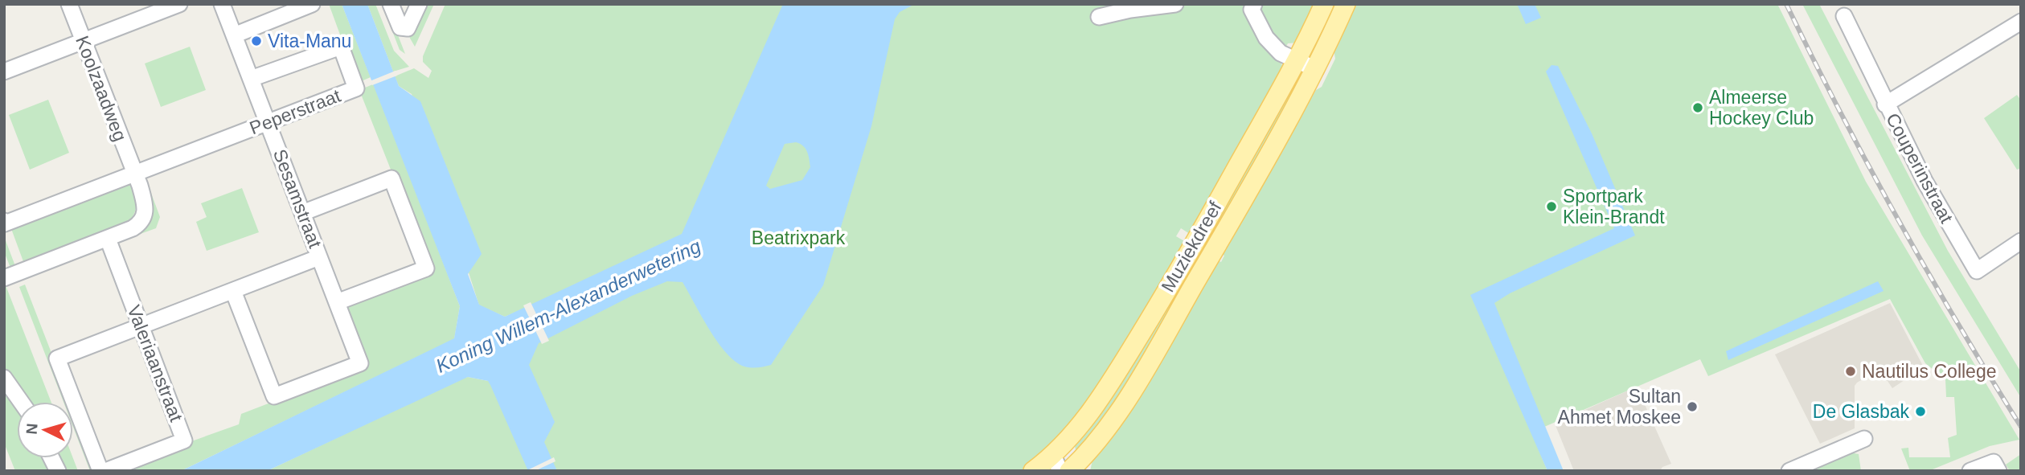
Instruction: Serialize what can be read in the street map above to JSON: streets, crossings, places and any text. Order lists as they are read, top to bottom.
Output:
{
  "streets": {
    "main road": ["Muziekdreef"],
    "street": [
      "Koolzaadweg",
      "Peperstraat",
      "Couperinstraat",
      "Sesamstraat",
      "Valeriaanstraat"
    ]
  },
  "crossings": [
    ["Koolzaadweg", "Peperstraat"],
    ["Koolzaadweg", "Valeriaanstraat"],
    ["Peperstraat", "Sesamstraat"],
    ["Sesamstraat", "Valeriaanstraat"]
  ],
  "water": ["Koning Willem-Alexanderwetering"],
  "parks": ["Beatrixpark"],
  "places": [
    "Vita-Manu",
    "Almeerse Hockey Club",
    "Sportpark Klein-Brandt",
    "Nautilus College",
    "Sultan Ahmet Moskee",
    "De Glasbak"
  ],
  "north": "left"
}
